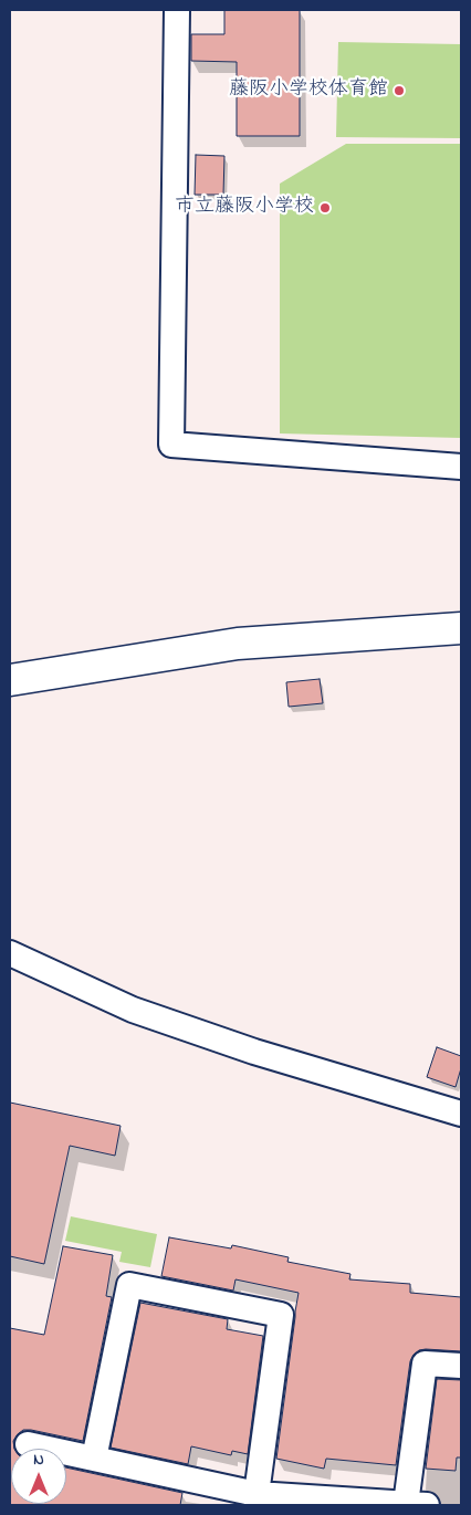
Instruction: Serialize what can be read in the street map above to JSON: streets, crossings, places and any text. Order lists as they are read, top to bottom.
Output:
{
  "places": ["藤阪小学校体育館", "市立藤阪小学校"],
  "north": "top"
}
